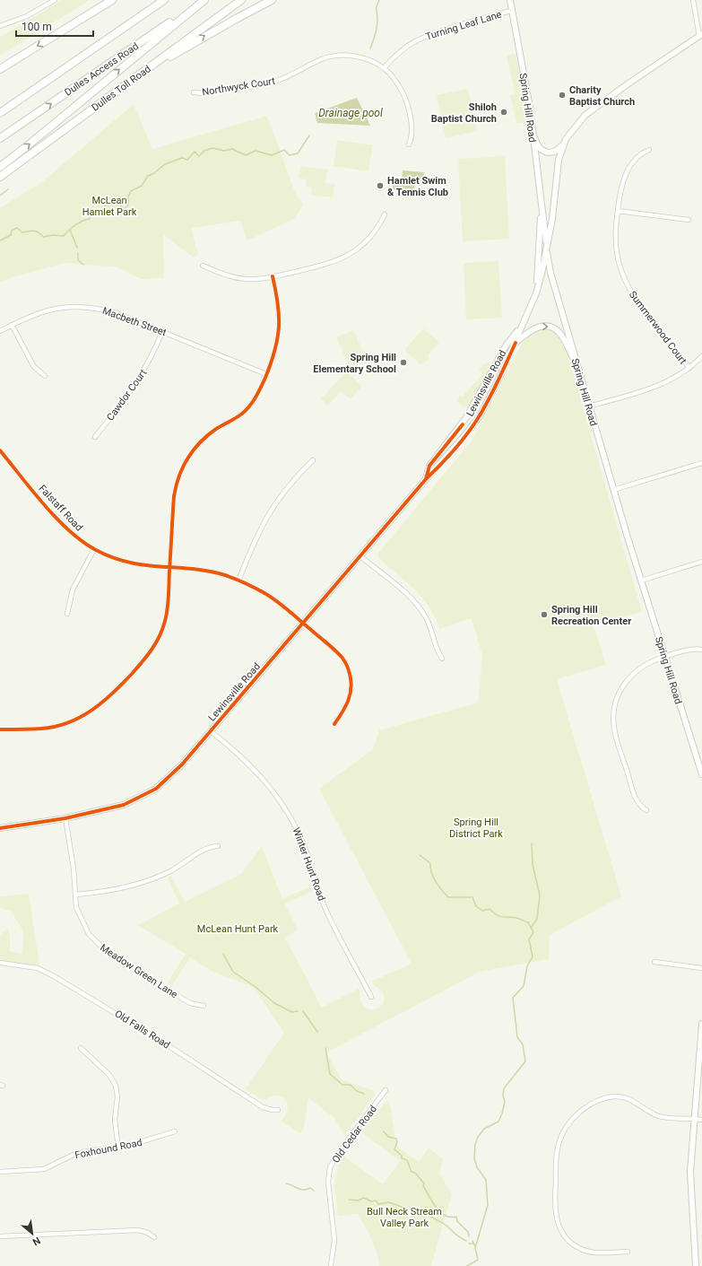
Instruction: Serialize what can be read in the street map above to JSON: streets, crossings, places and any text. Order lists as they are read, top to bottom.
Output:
{
  "streets": {
    "highway": ["Dulles Access Road", "Dulles Toll Road"],
    "main road": ["Spring Hill Road", "Lewinsville Road"],
    "street": [
      "Turning Leaf Lane",
      "Northwyck Court",
      "Macbeth Street",
      "Summerwood Court",
      "Cawdor Court",
      "Falstaff Road",
      "Winter Hunt Road",
      "Meadow Green Lane",
      "Old Falls Road",
      "Old Cedar Road",
      "Foxhound Road"
    ]
  },
  "crossings": [
    ["Turning Leaf Lane", "Northwyck Court"],
    ["Turning Leaf Lane", "Spring Hill Road"],
    ["Spring Hill Road", "Lewinsville Road"],
    ["Macbeth Street", "Cawdor Court"],
    ["Lewinsville Road", "Falstaff Road"],
    ["Lewinsville Road", "Winter Hunt Road"],
    ["Lewinsville Road", "Meadow Green Lane"]
  ],
  "water": ["Drainage pool"],
  "parks": [
    "McLean Hamlet Park",
    "Spring Hill District Park",
    "McLean Hunt Park",
    "Bull Neck Stream Valley Park"
  ],
  "places": [
    "Charity Baptist Church",
    "Shiloh Baptist Church",
    "Hamlet Swim & Tennis Club",
    "Spring Hill Elementary School",
    "Spring Hill Recreation Center"
  ],
  "scale_bar": "100 m",
  "north": "bottom right"
}
